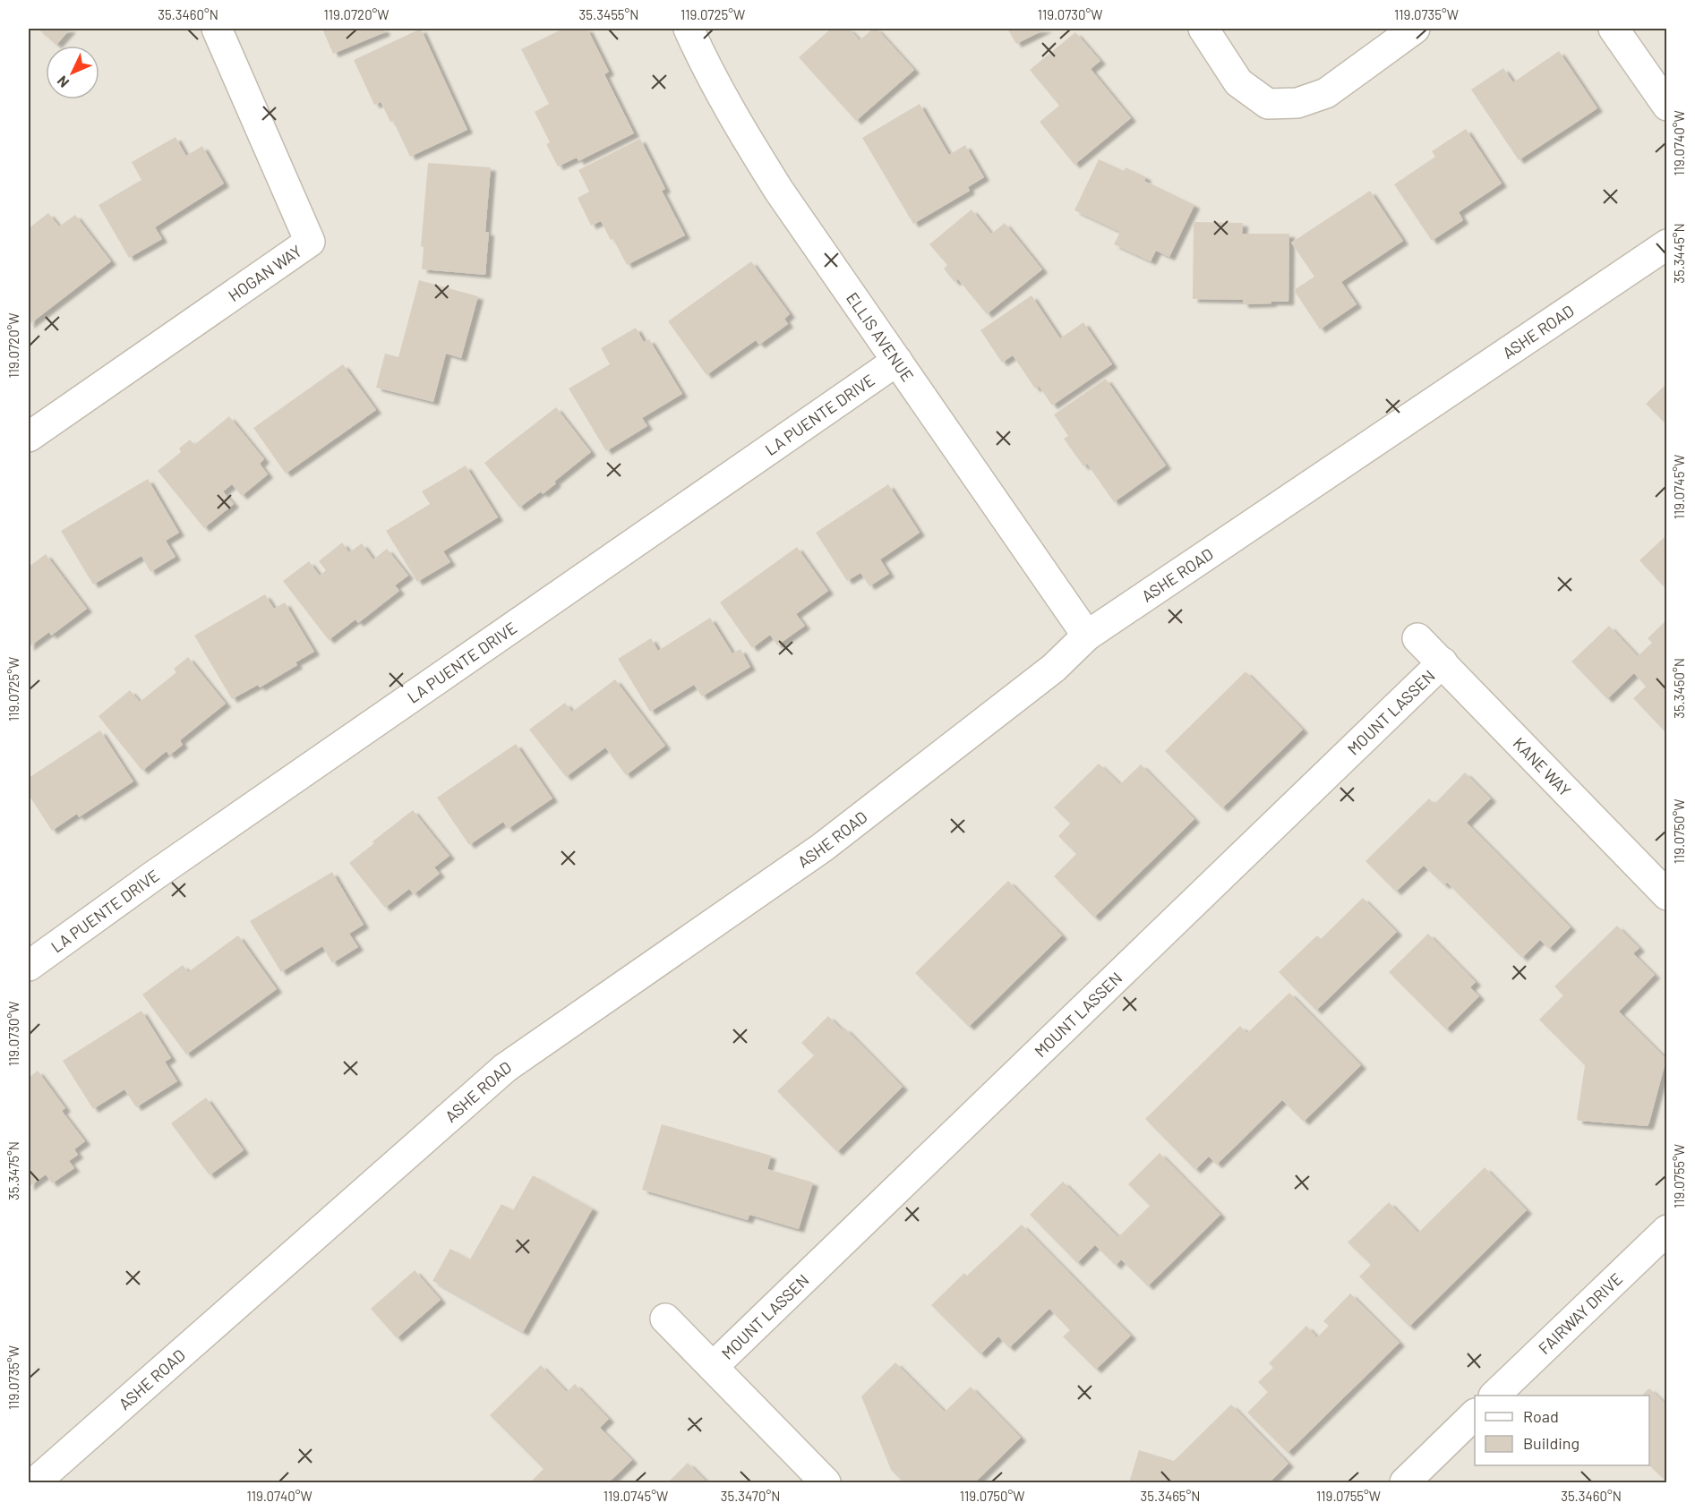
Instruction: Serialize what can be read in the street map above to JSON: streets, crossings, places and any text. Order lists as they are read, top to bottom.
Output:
{
  "streets": {
    "street": [
      "HOGAN WAY",
      "ASHE ROAD",
      "ELLIS AVENUE",
      "LA PUENTE DRIVE",
      "MOUNT LASSEN",
      "KANE WAY",
      "FAIRWAY DRIVE"
    ]
  },
  "crossings": [
    ["ASHE ROAD", "ELLIS AVENUE"],
    ["ELLIS AVENUE", "LA PUENTE DRIVE"],
    ["MOUNT LASSEN", "KANE WAY"]
  ],
  "legend": ["Road", "Building"],
  "north": "bottom left",
  "coordinates": [
    "35.3460°N",
    "119.0720°W",
    "35.3455°N",
    "119.0725°W",
    "119.0730°W",
    "119.0735°W",
    "119.0740°W",
    "35.3445°N",
    "119.0745°W",
    "35.3450°N",
    "119.0750°W",
    "35.3475°N",
    "119.0755°W",
    "35.3470°N",
    "35.3465°N"
  ]
}
